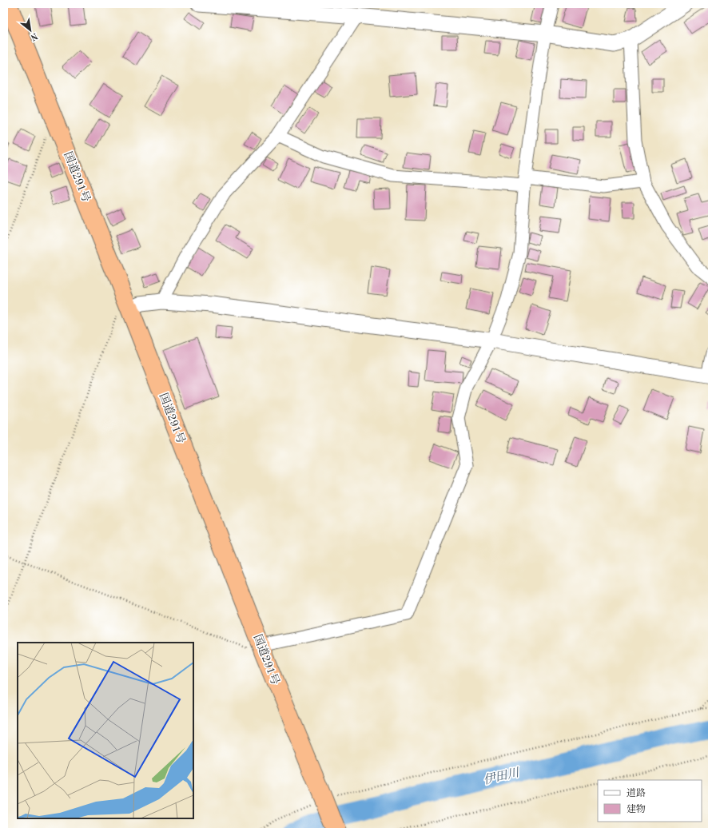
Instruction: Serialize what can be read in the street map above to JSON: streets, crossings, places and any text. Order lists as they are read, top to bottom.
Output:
{
  "streets": {
    "highway": ["国道291号"]
  },
  "water": ["伊田川"],
  "legend": ["道路", "建物"],
  "north": "bottom right"
}
